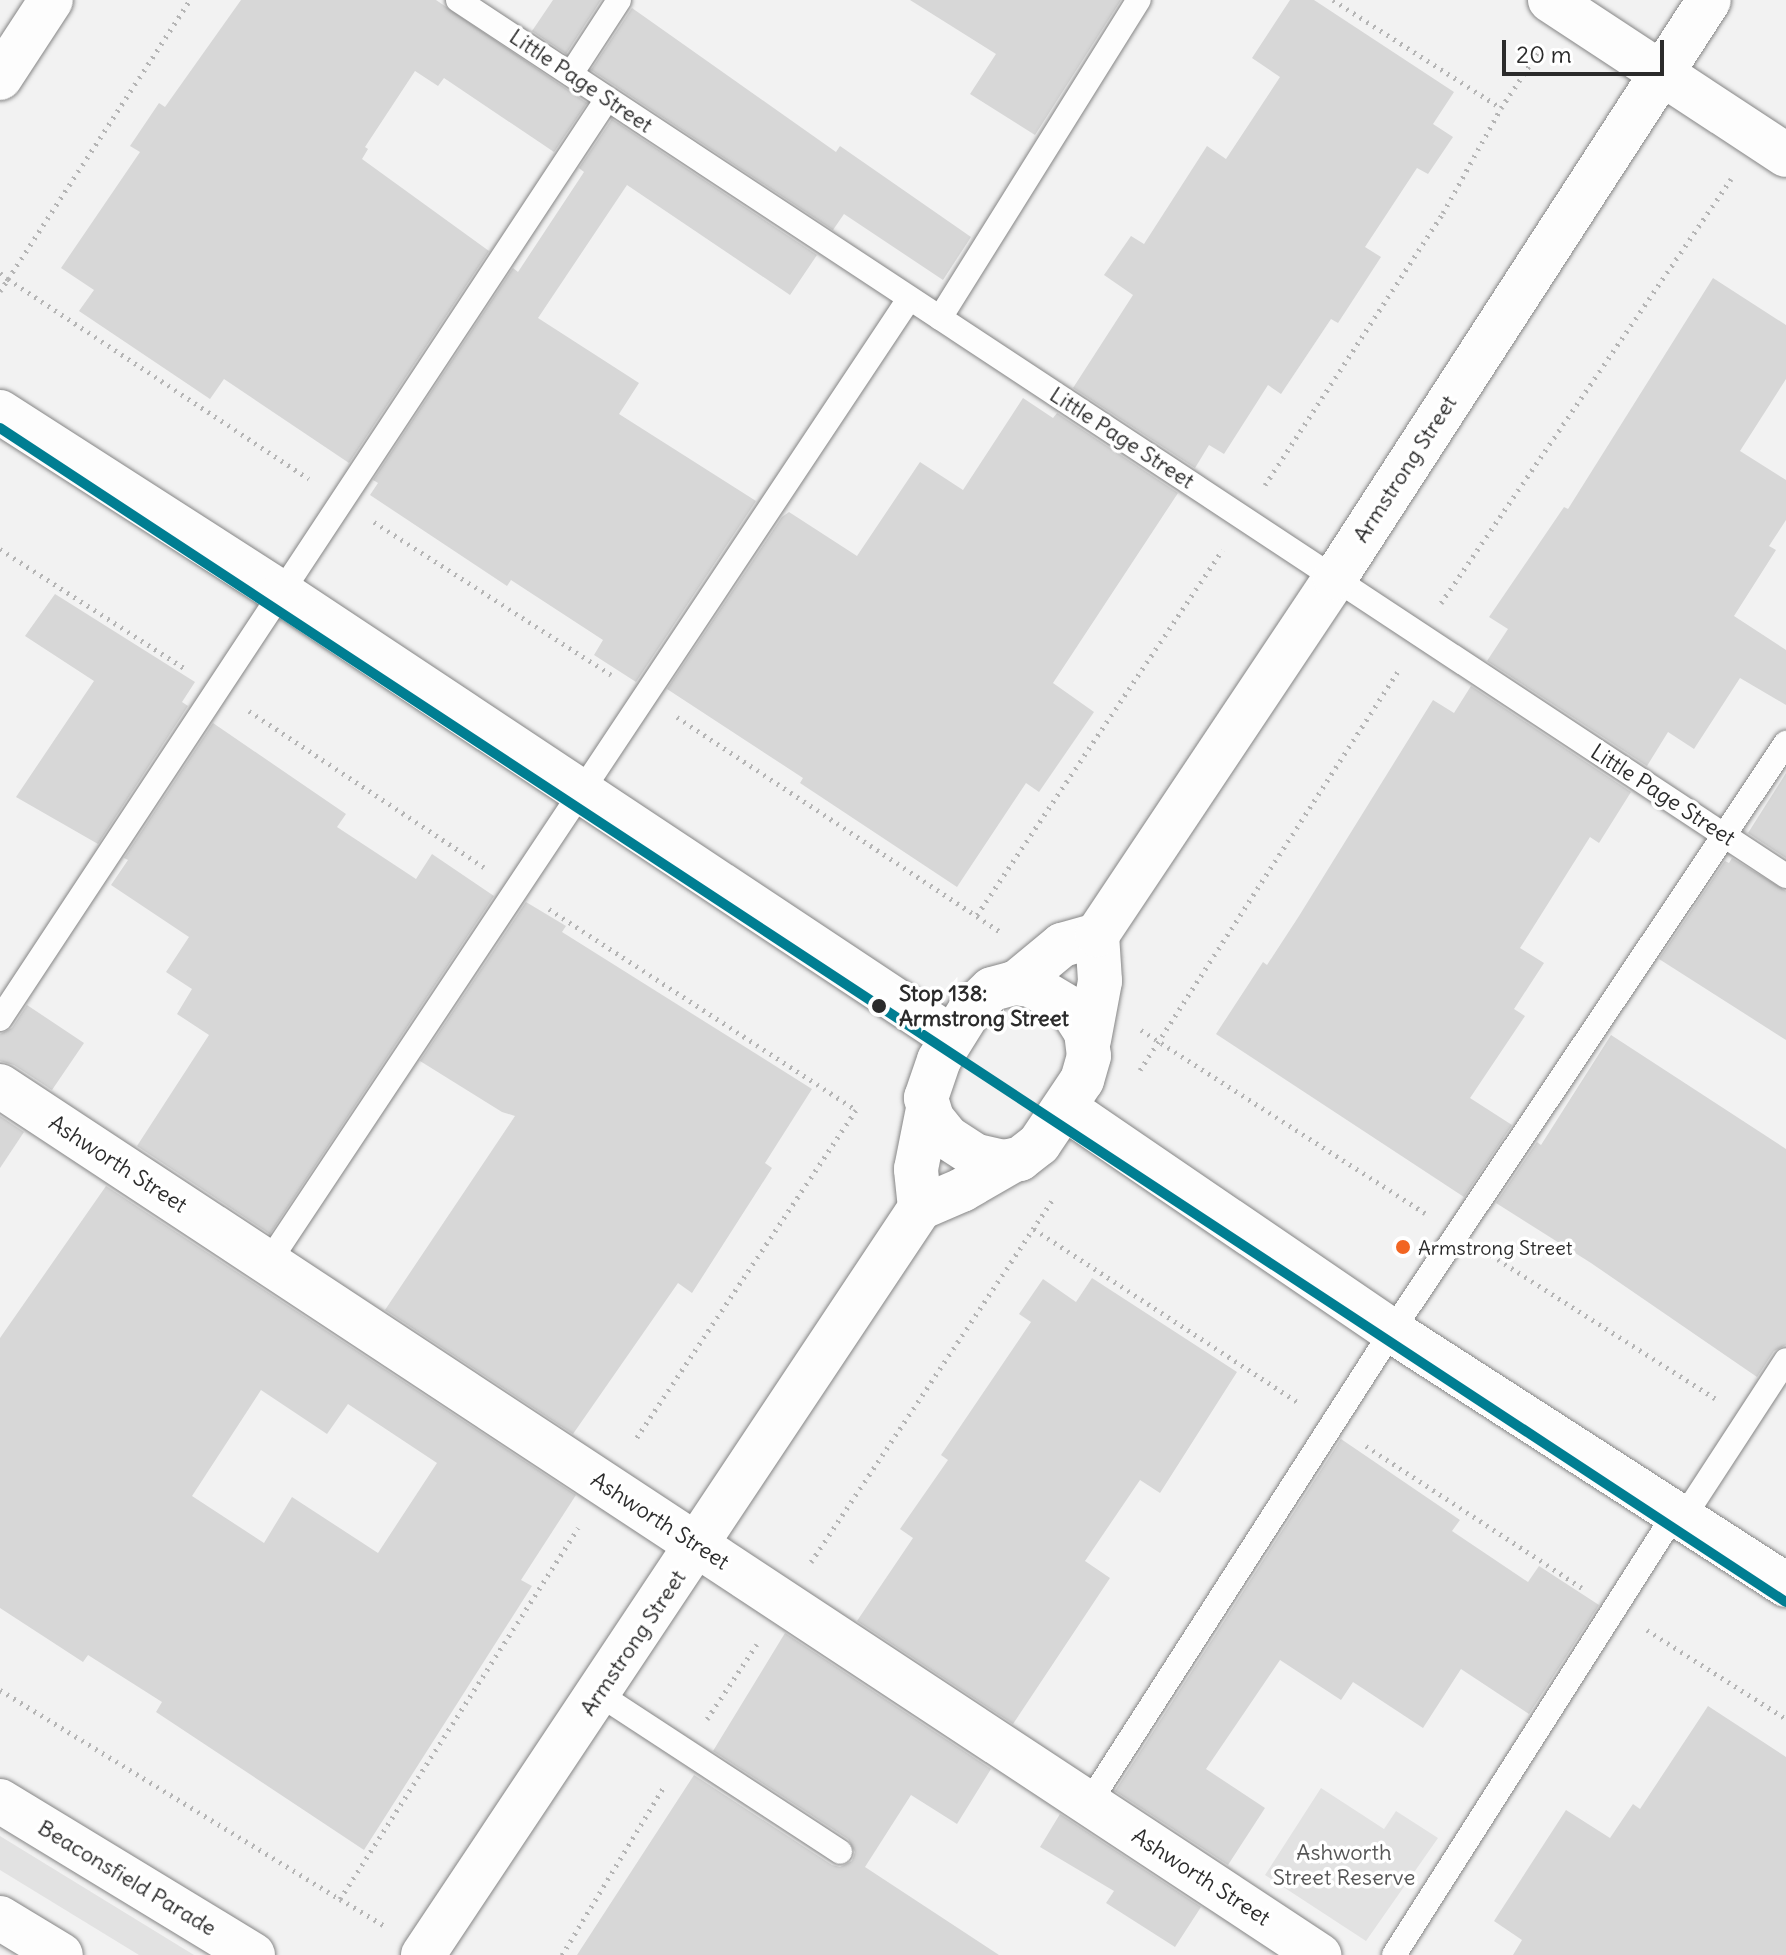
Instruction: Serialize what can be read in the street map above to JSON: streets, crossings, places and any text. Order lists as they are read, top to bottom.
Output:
{
  "streets": {
    "street": ["Armstrong Street", "Ashworth Street", "Beaconsfield Parade"],
    "lane": ["Little Page Street"]
  },
  "crossings": [
    ["Little Page Street", "Armstrong Street"],
    ["Armstrong Street", "Ashworth Street"]
  ],
  "parks": ["Ashworth Street Reserve"],
  "places": ["Stop 138: Armstrong Street", "Armstrong Street"],
  "scale_bar": "20 m"
}
